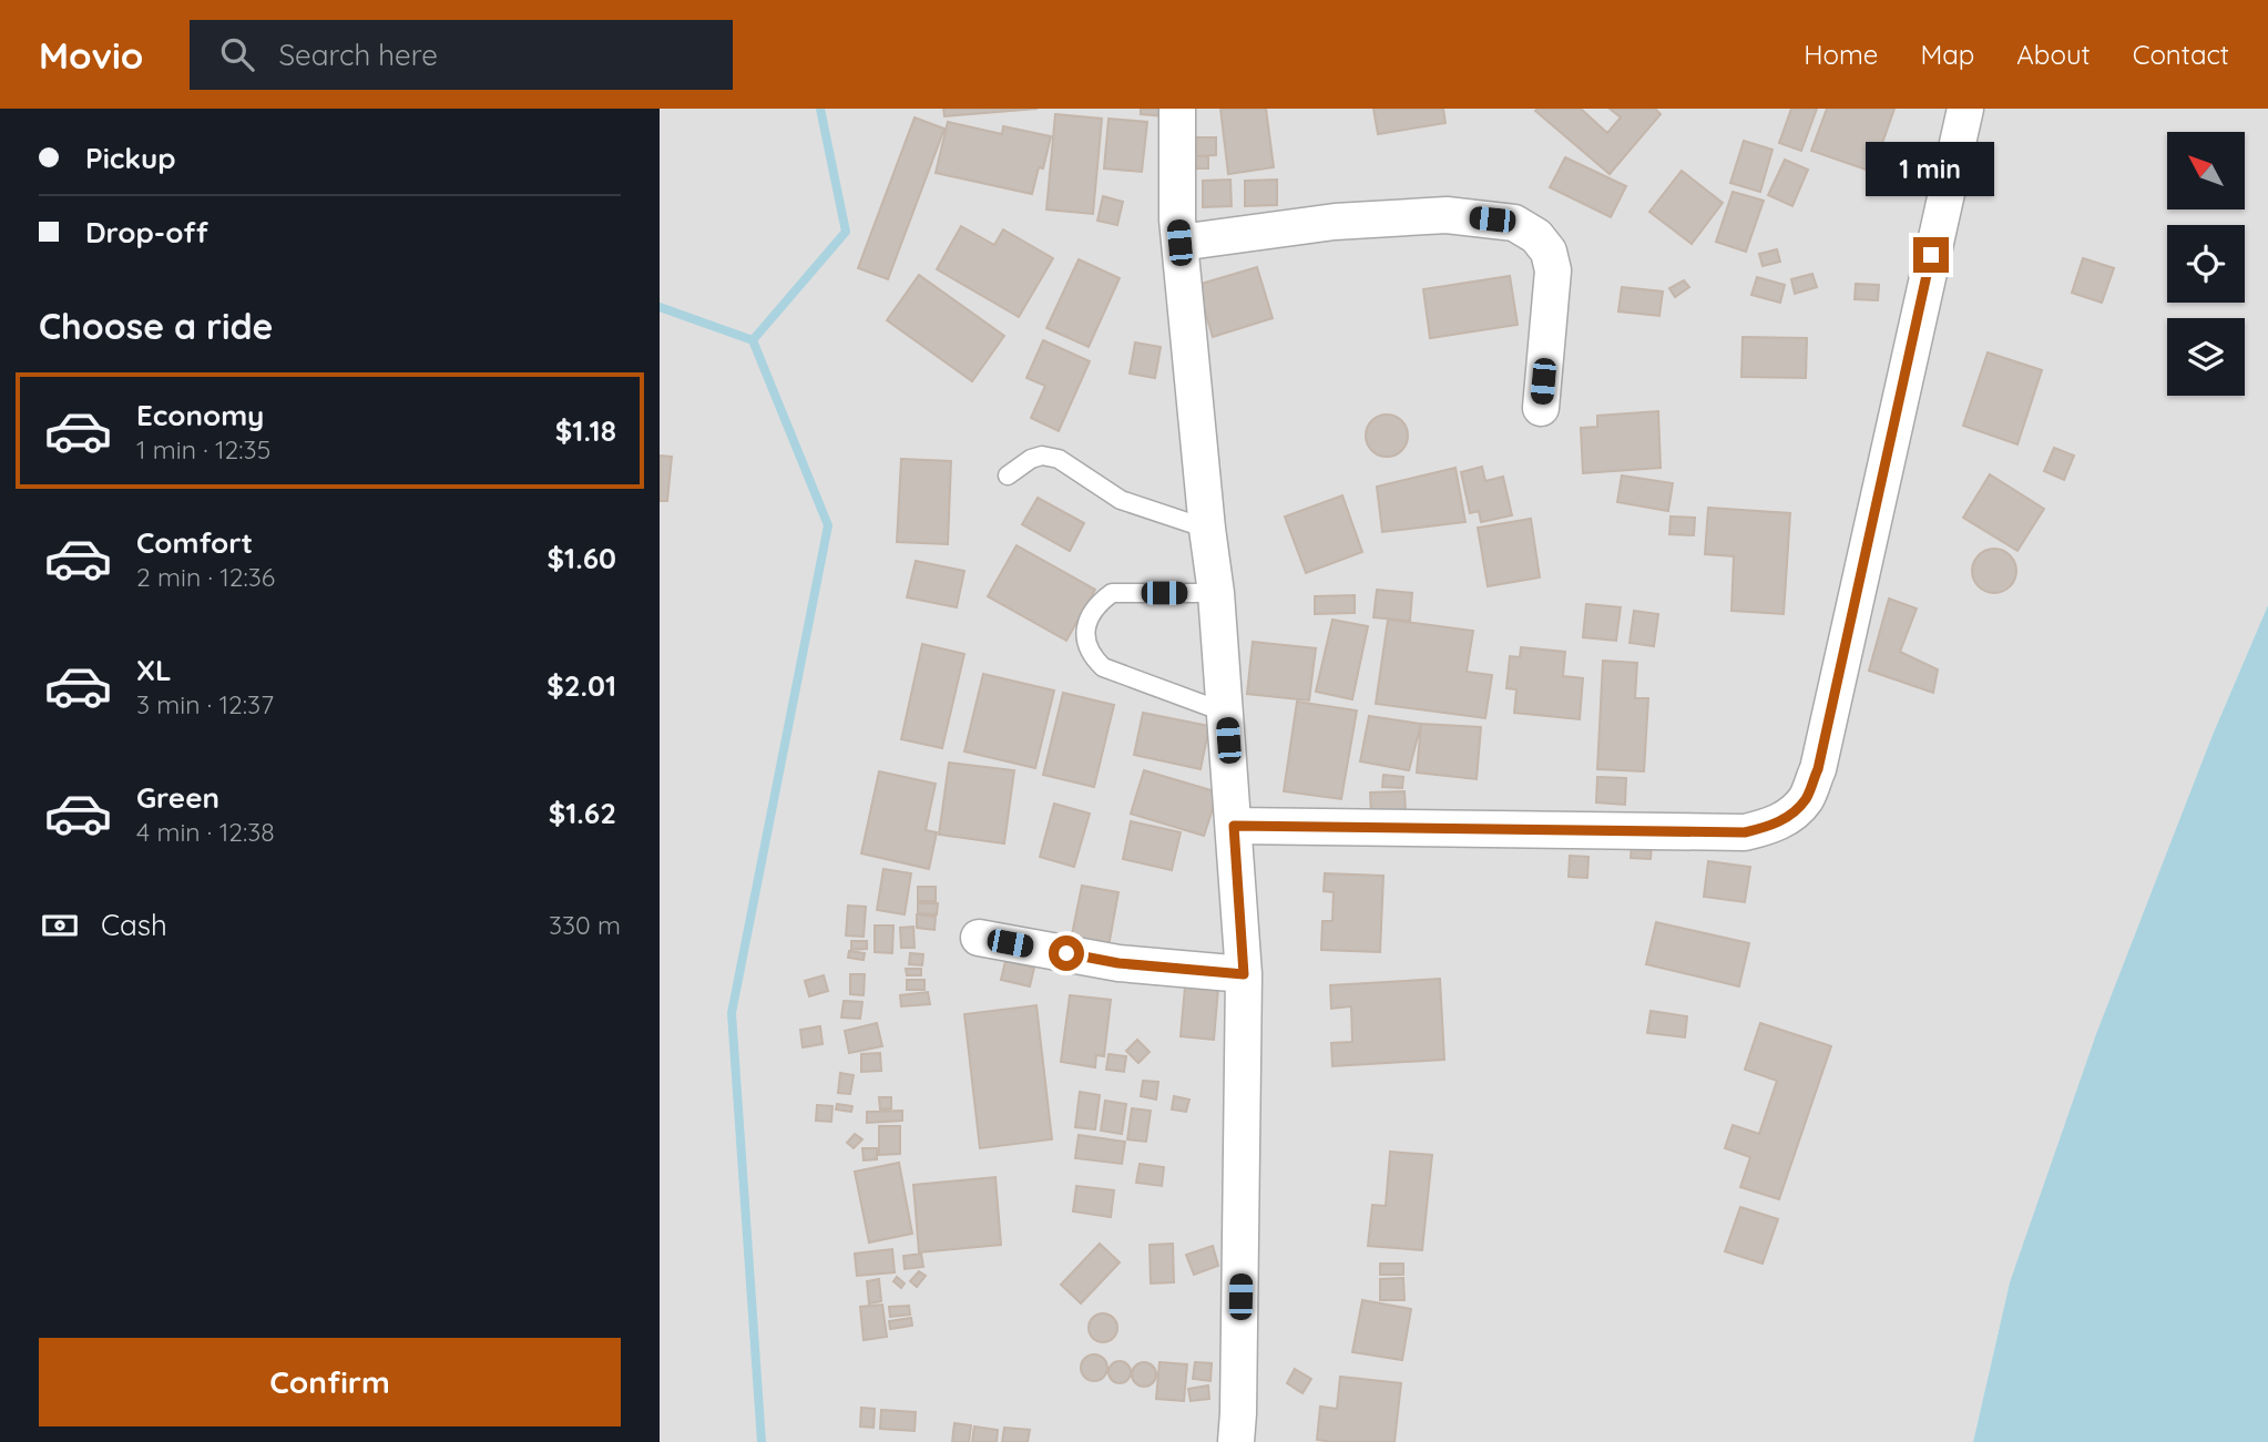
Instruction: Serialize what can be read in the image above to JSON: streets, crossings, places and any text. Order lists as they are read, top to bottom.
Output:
{
  "north": "top left",
  "page": {
    "header": "Movio",
    "search": "Search here",
    "nav": [
      "Home",
      "Map",
      "About",
      "Contact"
    ],
    "banner": ["Pickup", "Drop-off"],
    "bubble": "1 min",
    "heading": "Choose a ride",
    "list": [
      {
        "name": "Economy",
        "note": "1 min · 12:35",
        "value": "$1.18"
      },
      {
        "name": "Comfort",
        "note": "2 min · 12:36",
        "value": "$1.60"
      },
      {
        "name": "XL",
        "note": "3 min · 12:37",
        "value": "$2.01"
      },
      {
        "name": "Green",
        "note": "4 min · 12:38",
        "value": "$1.62"
      }
    ],
    "pay": ["Cash", "330 m"],
    "buttons": "Confirm"
  }
}
